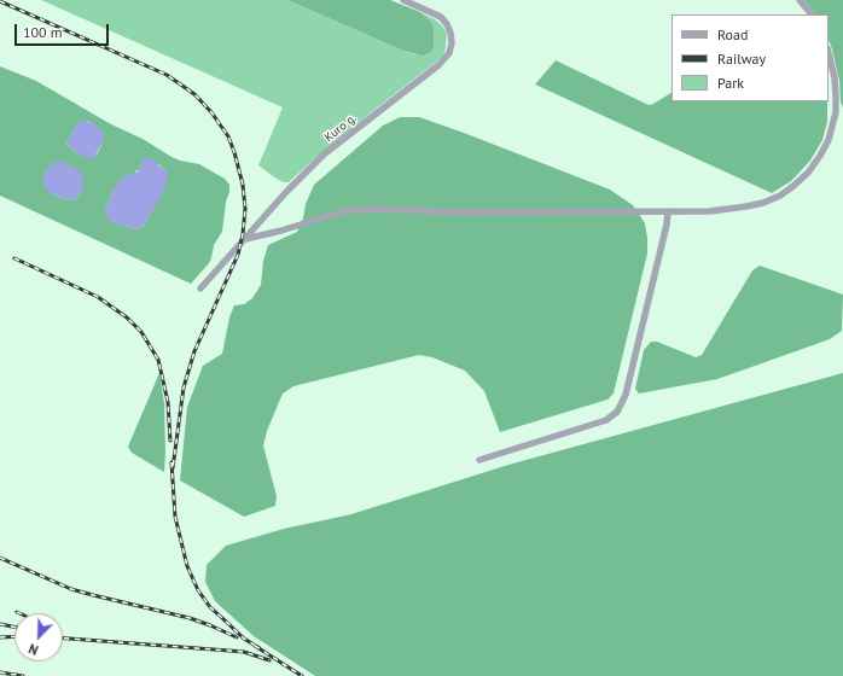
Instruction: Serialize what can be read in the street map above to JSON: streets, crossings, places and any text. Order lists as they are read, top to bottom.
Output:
{
  "streets": {
    "street": ["Kuro g."]
  },
  "legend": ["Road", "Railway", "Park"],
  "scale_bar": "100 m",
  "north": "bottom left"
}
